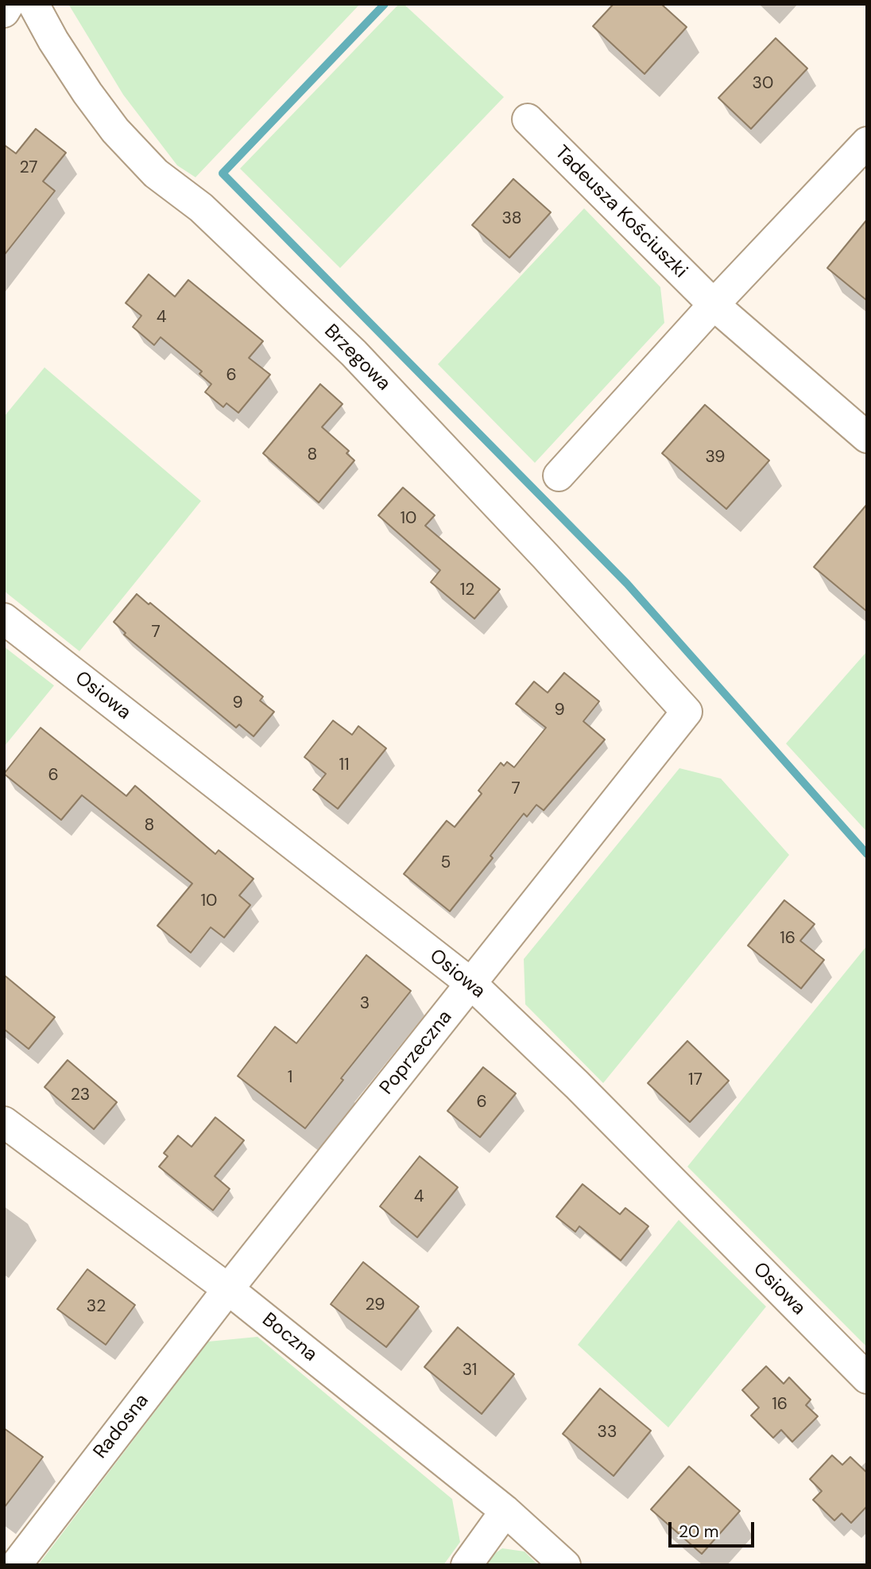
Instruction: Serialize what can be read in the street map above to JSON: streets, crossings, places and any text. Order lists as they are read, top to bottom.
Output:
{
  "streets": {
    "street": [
      "Tadeusza Kościuszki",
      "Brzegowa",
      "Osiowa",
      "Poprzeczna",
      "Boczna",
      "Radosna"
    ]
  },
  "crossings": [
    ["Brzegowa", "Poprzeczna"],
    ["Osiowa", "Poprzeczna"],
    ["Poprzeczna", "Boczna"],
    ["Poprzeczna", "Radosna"],
    ["Boczna", "Radosna"]
  ],
  "house_numbers": [
    "30",
    "27",
    "38",
    "4",
    "6",
    "8",
    "39",
    "10",
    "12",
    "7",
    "9",
    "9",
    "11",
    "6",
    "7",
    "8",
    "5",
    "10",
    "16",
    "3",
    "1",
    "17",
    "23",
    "6",
    "4",
    "29",
    "32",
    "31",
    "16",
    "33"
  ],
  "scale_bar": "20 m"
}
